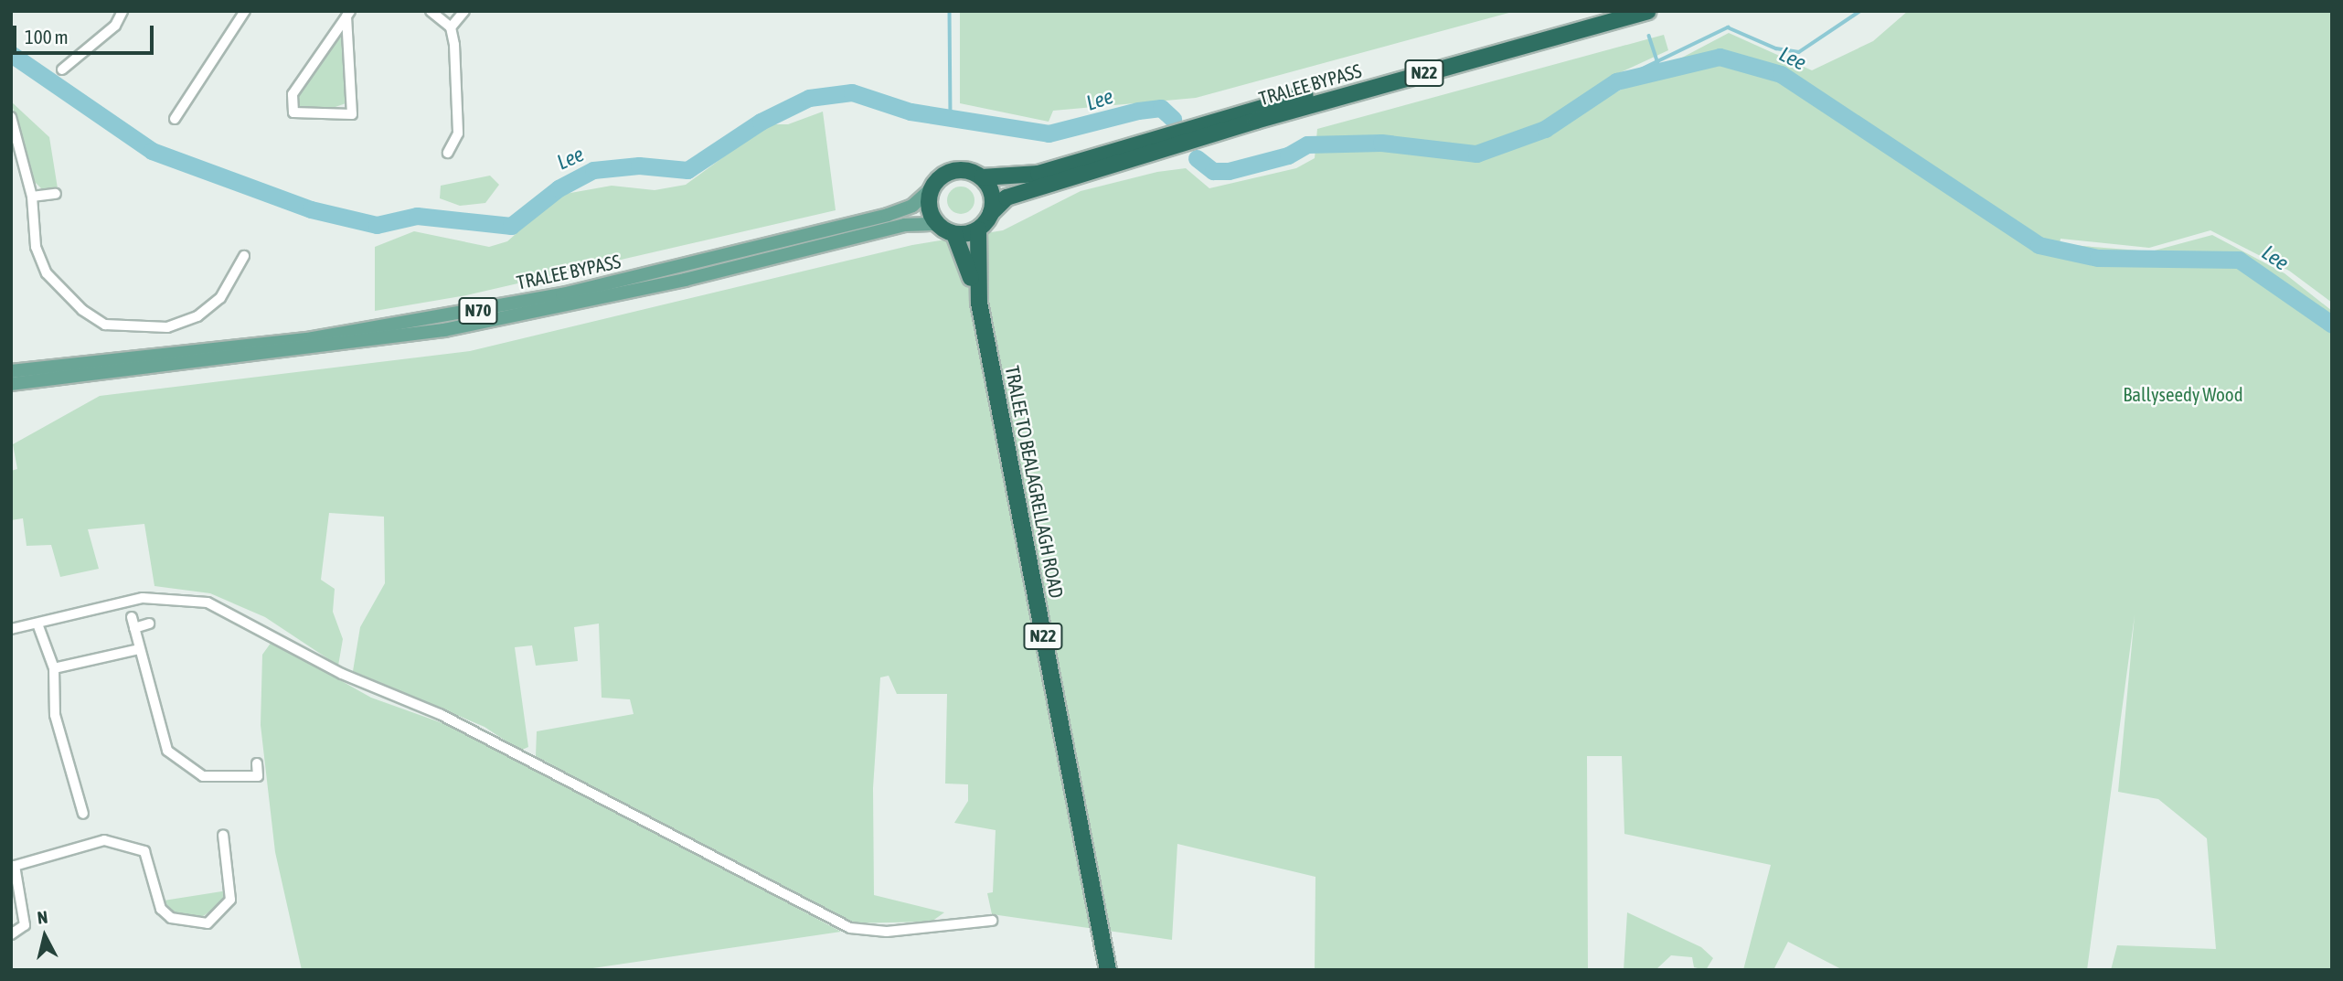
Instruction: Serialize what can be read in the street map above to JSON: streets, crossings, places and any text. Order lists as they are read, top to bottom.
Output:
{
  "streets": {
    "highway": ["N22", "TRALEE BYPASS", "TRALEE TO BEALAGRELLAGH ROAD"],
    "main road": ["N70"]
  },
  "crossings": [
    ["N22", "TRALEE BYPASS"],
    ["N22", "TRALEE TO BEALAGRELLAGH ROAD"],
    ["TRALEE BYPASS", "TRALEE TO BEALAGRELLAGH ROAD"]
  ],
  "water": ["Lee"],
  "parks": ["Ballyseedy Wood"],
  "scale_bar": "100 m",
  "north": "top"
}
